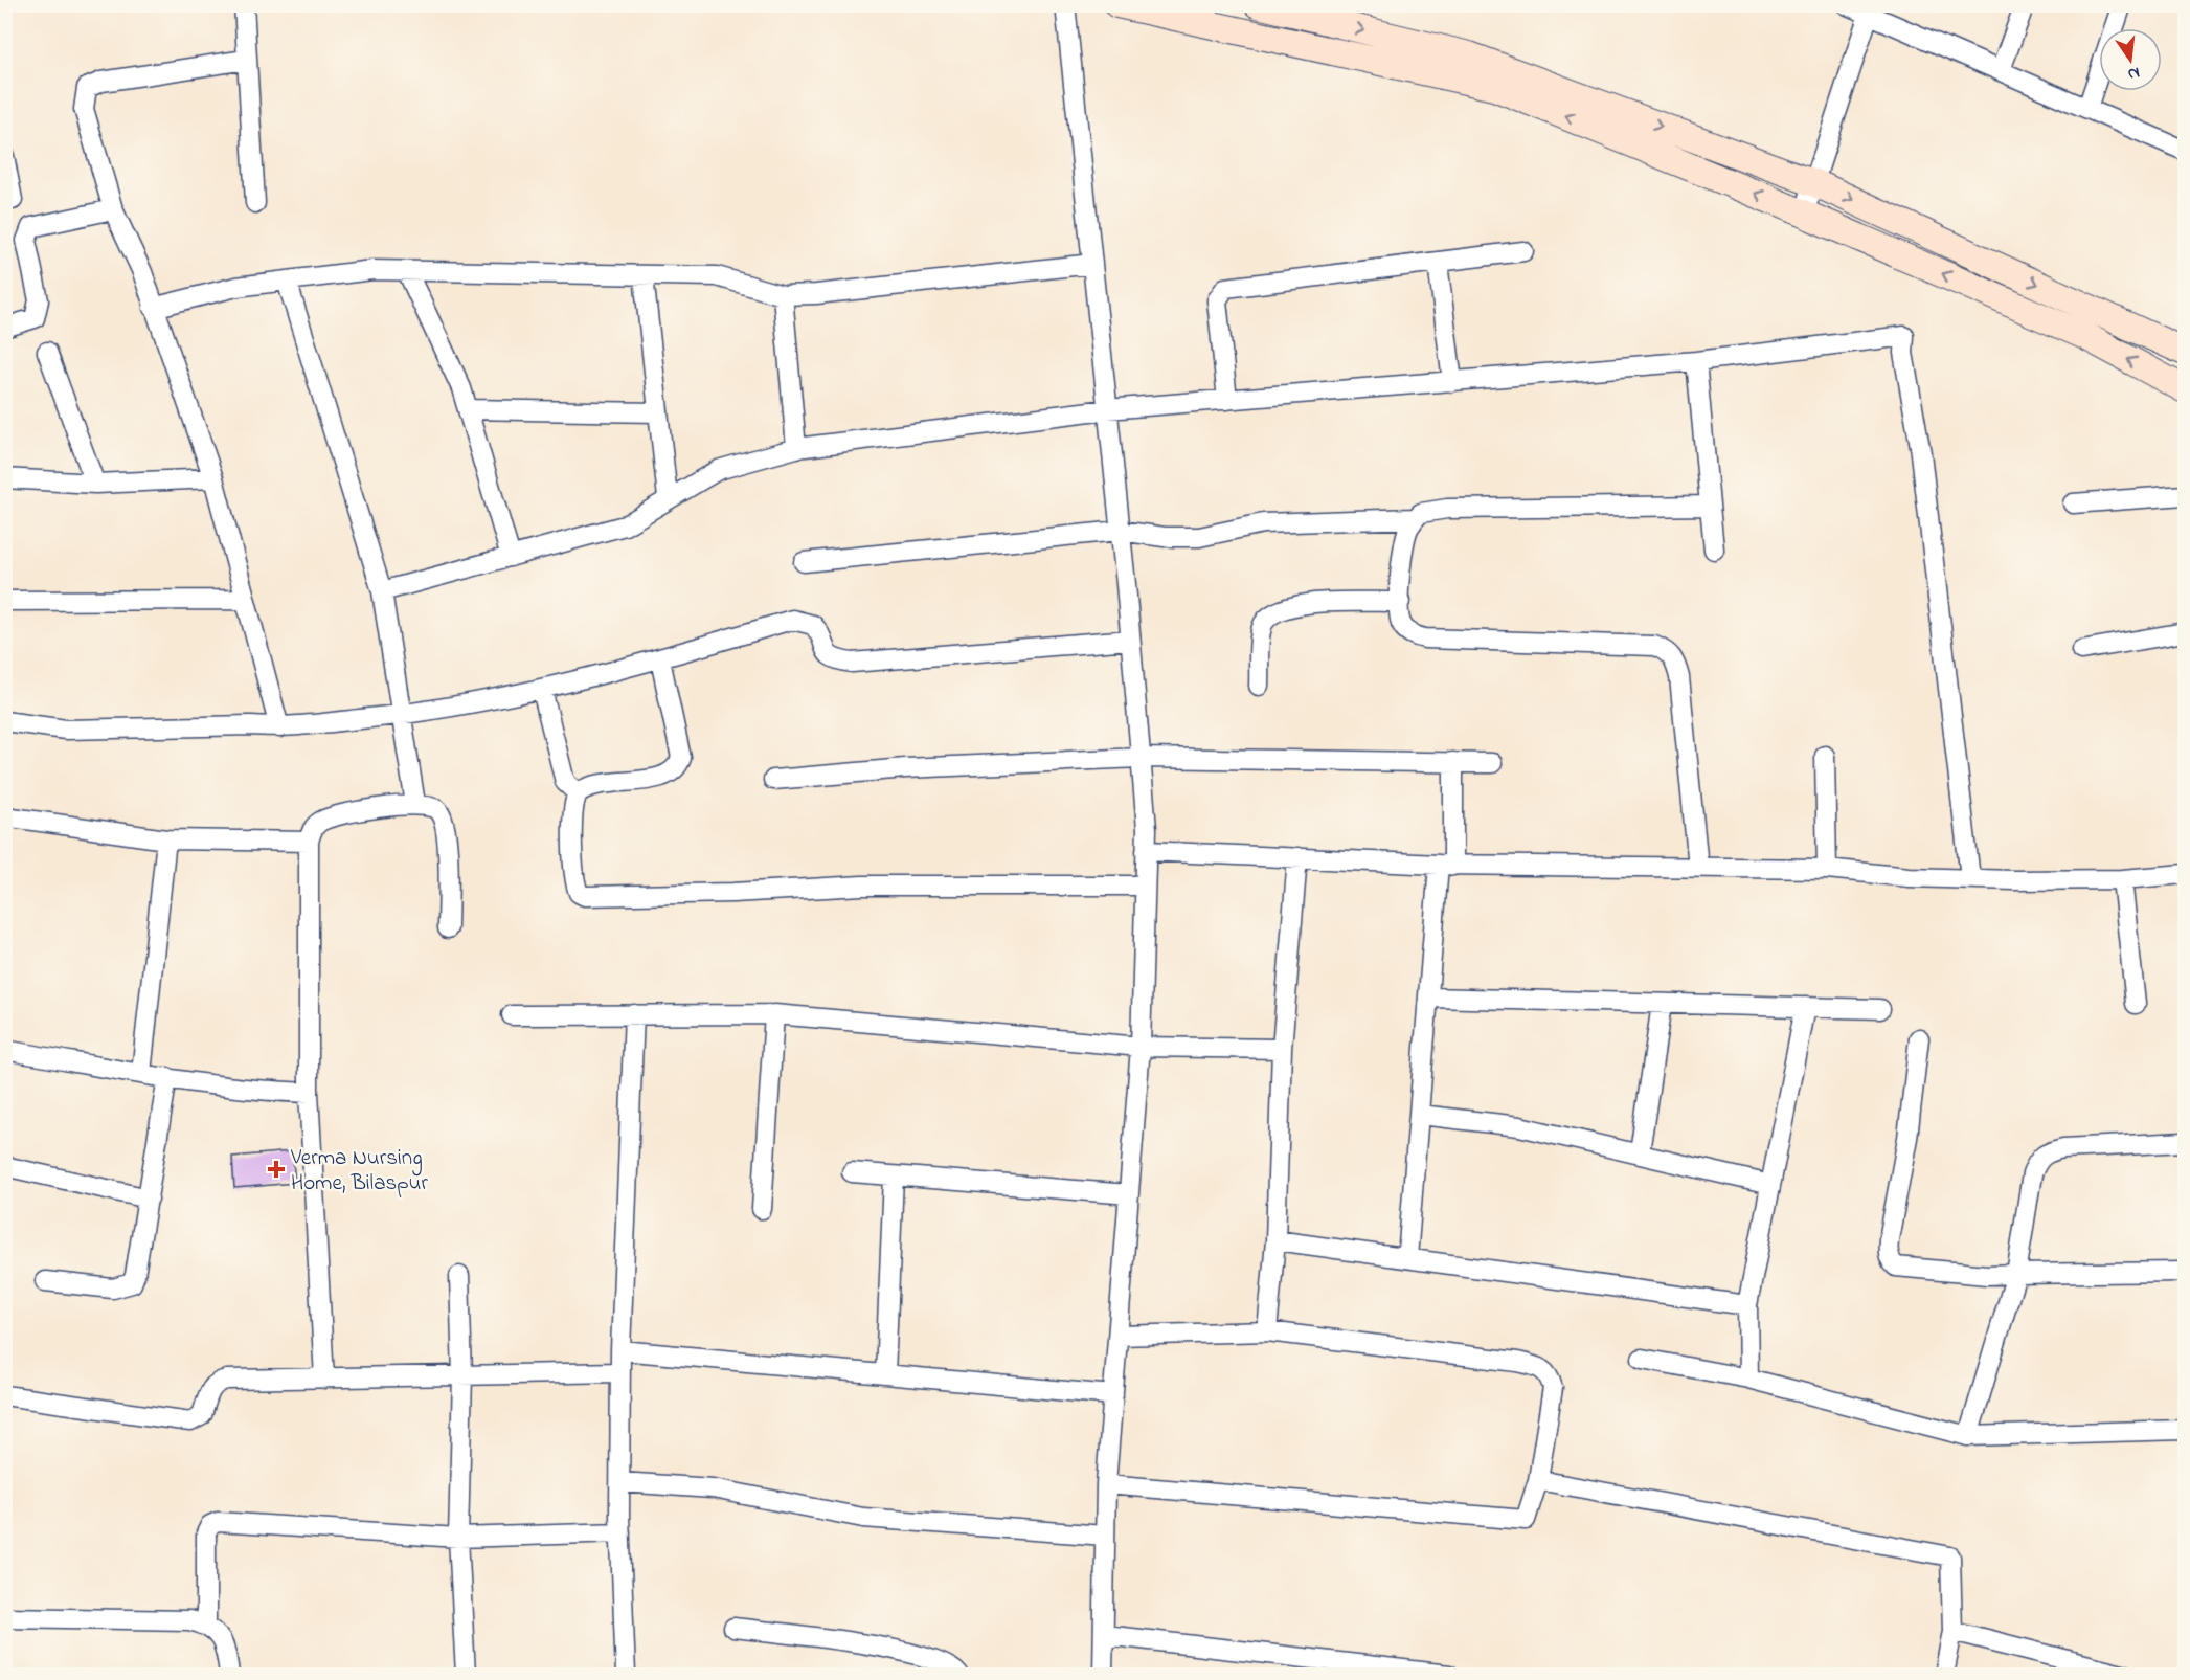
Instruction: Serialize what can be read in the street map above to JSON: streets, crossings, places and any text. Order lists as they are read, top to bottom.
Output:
{
  "places": {
    "health": ["Verma Nursing Home, Bilaspur"]
  },
  "north": "bottom"
}
